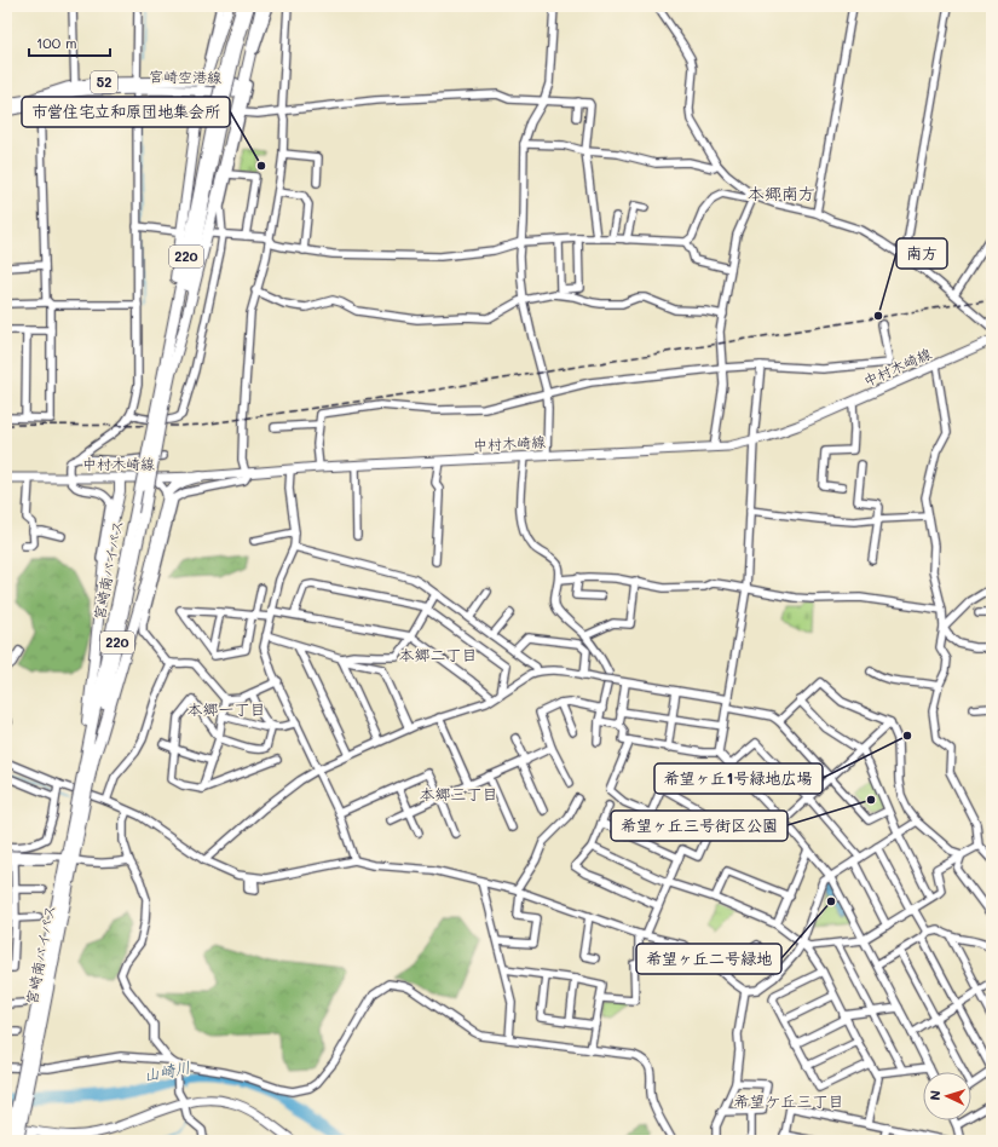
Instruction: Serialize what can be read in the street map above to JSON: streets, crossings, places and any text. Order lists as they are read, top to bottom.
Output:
{
  "streets": {
    "highway": ["220", "宮崎南バイパス"],
    "main road": ["宮崎空港線", "52", "中村木崎線"]
  },
  "crossings": [
    ["宮崎空港線", "220"],
    ["220", "宮崎南バイパス"]
  ],
  "districts": [
    "本郷南方",
    "本郷二丁目",
    "本郷一丁目",
    "本郷三丁目",
    "希望ケ丘三丁目"
  ],
  "water": ["山崎川"],
  "places": [
    "市営住宅立和原団地集会所",
    "南方",
    "希望ヶ丘1号緑地広場",
    "希望ヶ丘三号街区公園",
    "希望ヶ丘二号緑地"
  ],
  "scale_bar": "100 m",
  "north": "left"
}
